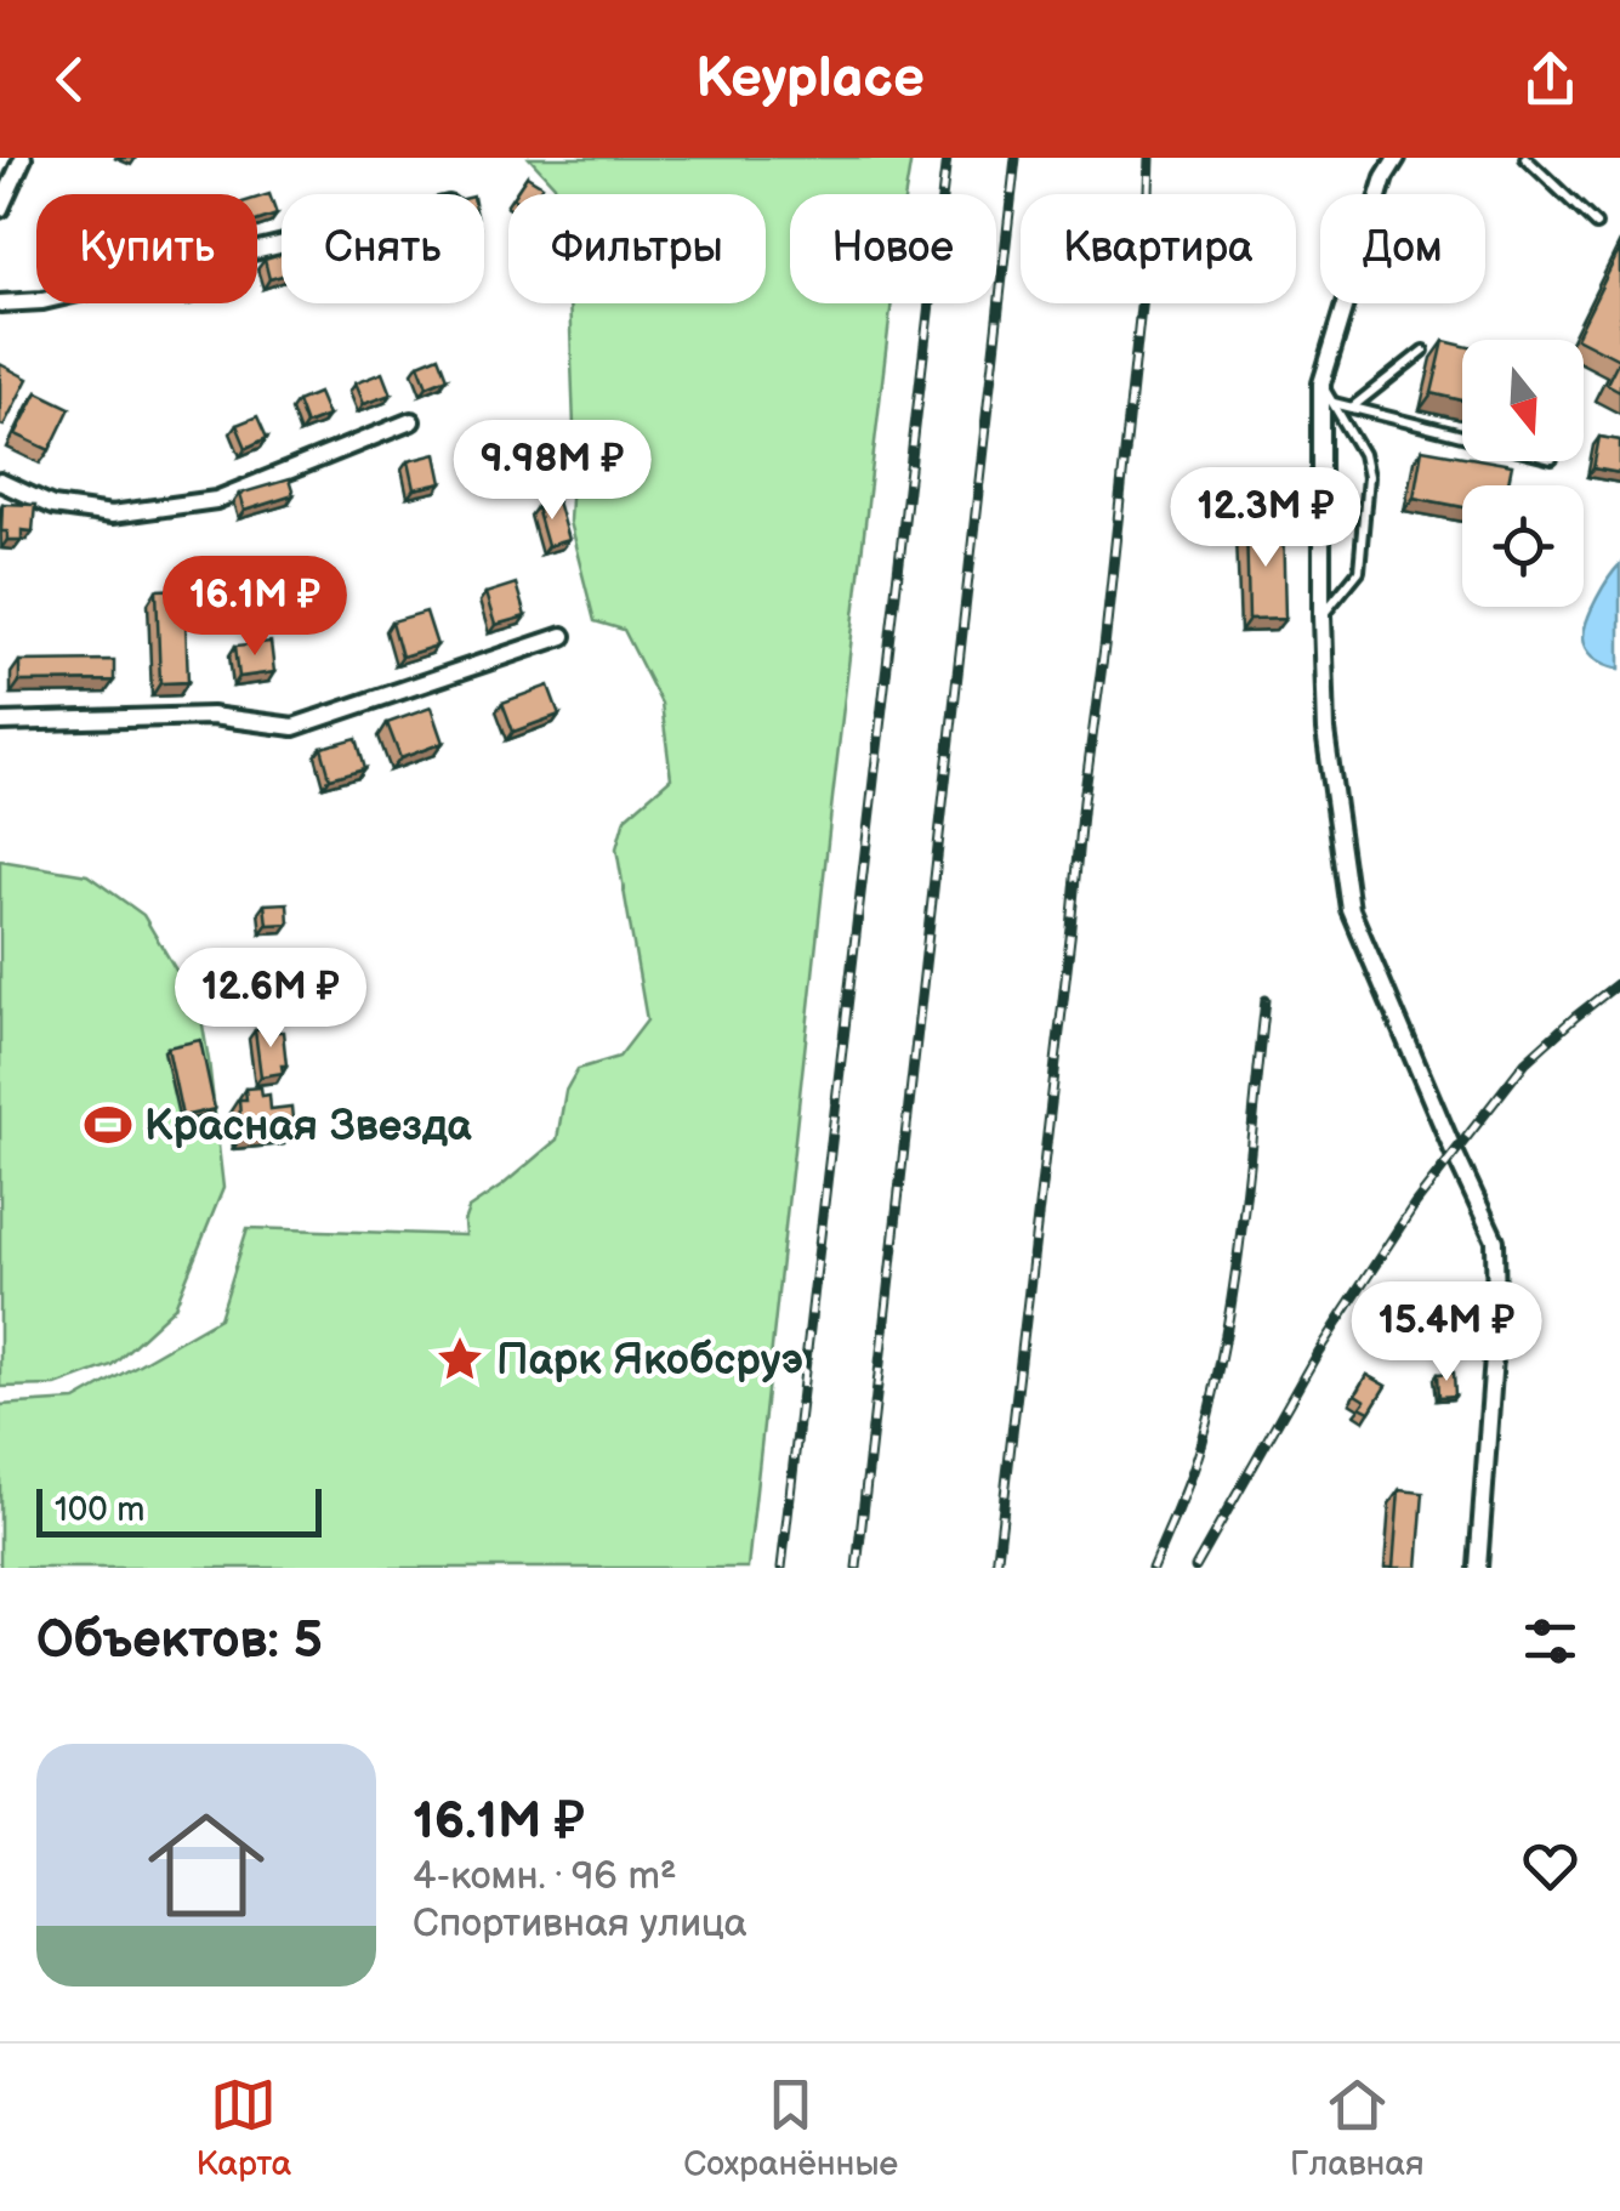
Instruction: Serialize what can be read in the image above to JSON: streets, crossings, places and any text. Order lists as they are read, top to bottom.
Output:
{
  "places": {
    "sports": ["Красная Звезда"],
    "place": ["Парк Якобсруэ"]
  },
  "scale_bar": "100 m",
  "north": "bottom",
  "page": {
    "header": "Keyplace",
    "chip": [
      "Купить",
      "Снять",
      "Фильтры",
      "Новое",
      "Квартира",
      "Дом"
    ],
    "price": [
      "9.98M ₽",
      "12.3M ₽",
      "16.1M ₽",
      "12.6M ₽",
      "15.4M ₽"
    ],
    "scale": "100 m",
    "heading": "Объектов: 5",
    "list": [
      {
        "name": "16.1M ₽",
        "note": "4-комн. · 96 m² · Спортивная улица"
      }
    ],
    "tabs": ["Карта", "Сохранённые", "Главная"]
  }
}
